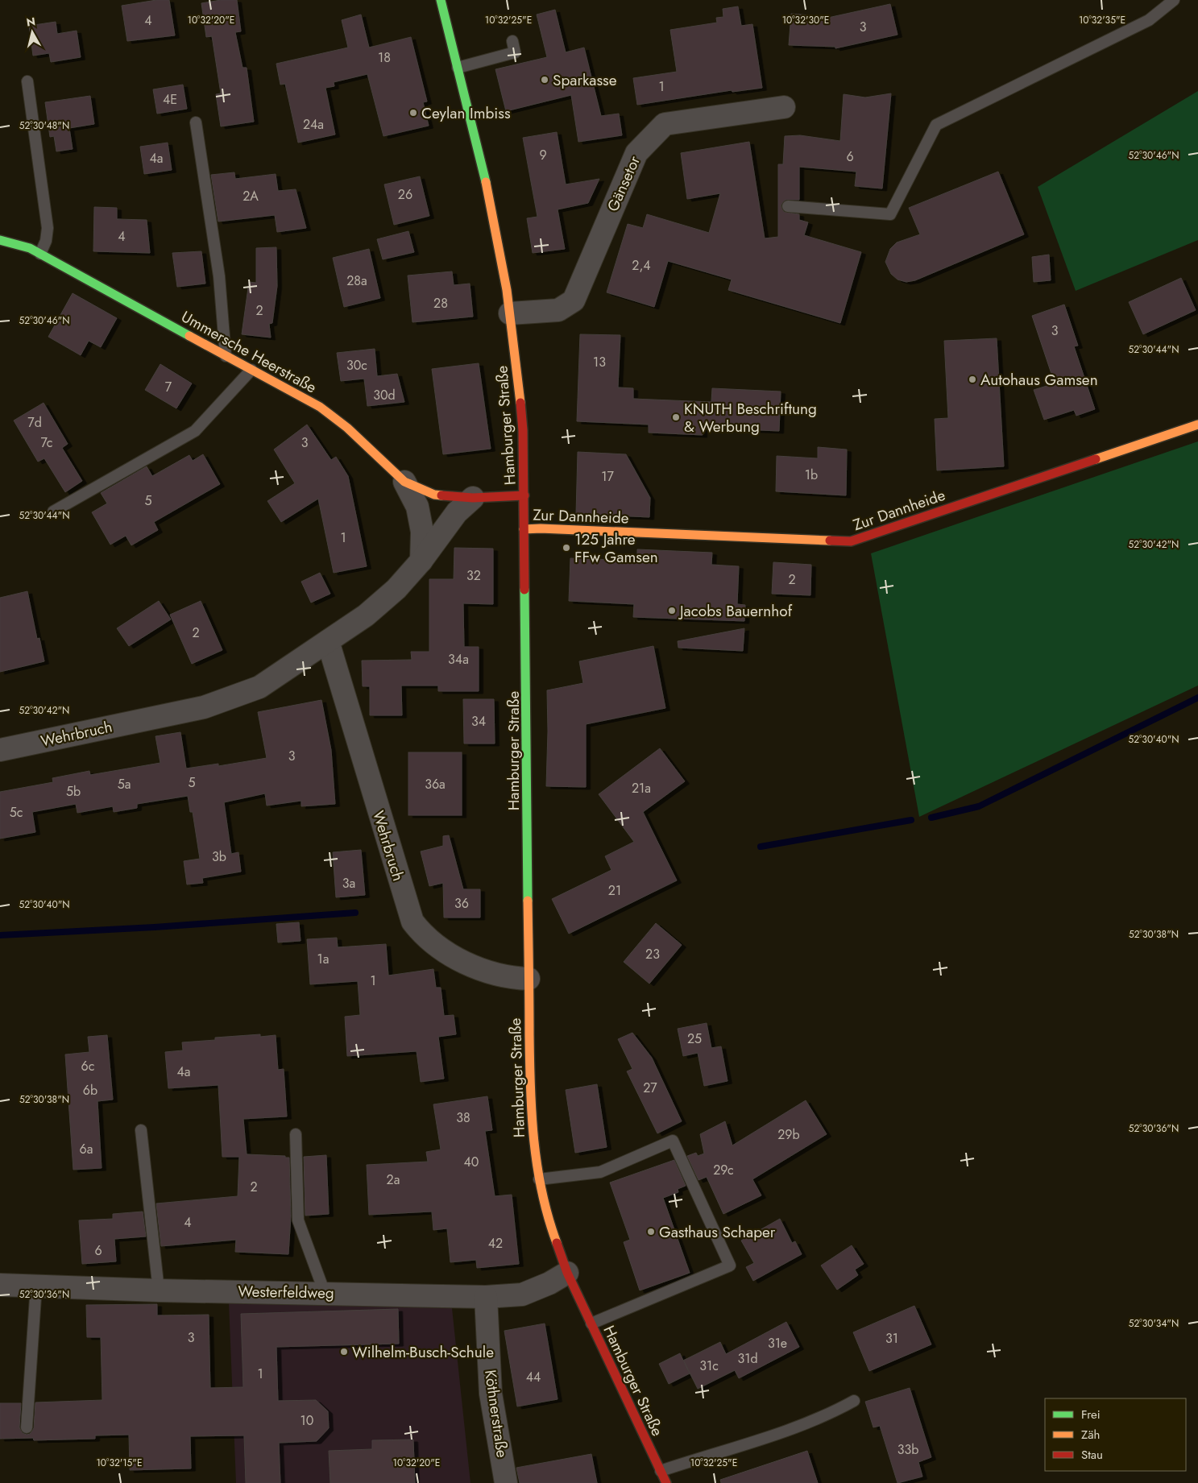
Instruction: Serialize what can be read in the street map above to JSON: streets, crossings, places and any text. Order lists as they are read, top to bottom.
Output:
{
  "streets": {
    "street": [
      "Gänsetor",
      "Ummersche Heerstraße",
      "Hamburger Straße",
      "Zur Dannheide",
      "Wehrbruch",
      "Westerfeldweg",
      "Köthnerstraße"
    ]
  },
  "crossings": [
    ["Gänsetor", "Hamburger Straße"],
    ["Ummersche Heerstraße", "Wehrbruch"],
    ["Hamburger Straße", "Zur Dannheide"],
    ["Hamburger Straße", "Wehrbruch"],
    ["Hamburger Straße", "Westerfeldweg"],
    ["Westerfeldweg", "Köthnerstraße"]
  ],
  "places": [
    "Sparkasse",
    "Ceylan Imbiss",
    "Autohaus Gamsen",
    "KNUTH Beschriftung & Werbung",
    "125 Jahre FFw Gamsen",
    "Jacobs Bauernhof",
    "Gasthaus Schaper",
    "Wilhelm-Busch-Schule"
  ],
  "house_numbers": [
    "4",
    "3",
    "18",
    "1",
    "4E",
    "24a",
    "9",
    "6",
    "4a",
    "26",
    "2A",
    "4",
    "2,4",
    "28a",
    "28",
    "2",
    "3",
    "13",
    "30c",
    "7",
    "30d",
    "7d",
    "7c",
    "3",
    "1b",
    "17",
    "5",
    "1",
    "32",
    "2",
    "2",
    "34a",
    "34",
    "3",
    "5",
    "5a",
    "36a",
    "21a",
    "5b",
    "5c",
    "3b",
    "3a",
    "21",
    "36",
    "23",
    "1a",
    "1",
    "25",
    "6c",
    "4a",
    "27",
    "6b",
    "38",
    "29b",
    "6a",
    "40",
    "29c",
    "2a",
    "2",
    "4",
    "42",
    "6",
    "3",
    "31",
    "31e",
    "31d",
    "31c",
    "1",
    "44",
    "10",
    "33b"
  ],
  "legend": ["Frei", "Zäh", "Stau"],
  "north": "top",
  "coordinates": [
    "10°32'20\"E",
    "10°32'25\"E",
    "10°32'30\"E",
    "10°32'35\"E",
    "52°30'48\"N",
    "52°30'46\"N",
    "52°30'44\"N",
    "52°30'42\"N",
    "52°30'40\"N",
    "52°30'38\"N",
    "52°30'36\"N",
    "52°30'34\"N",
    "10°32'15\"E"
  ]
}
